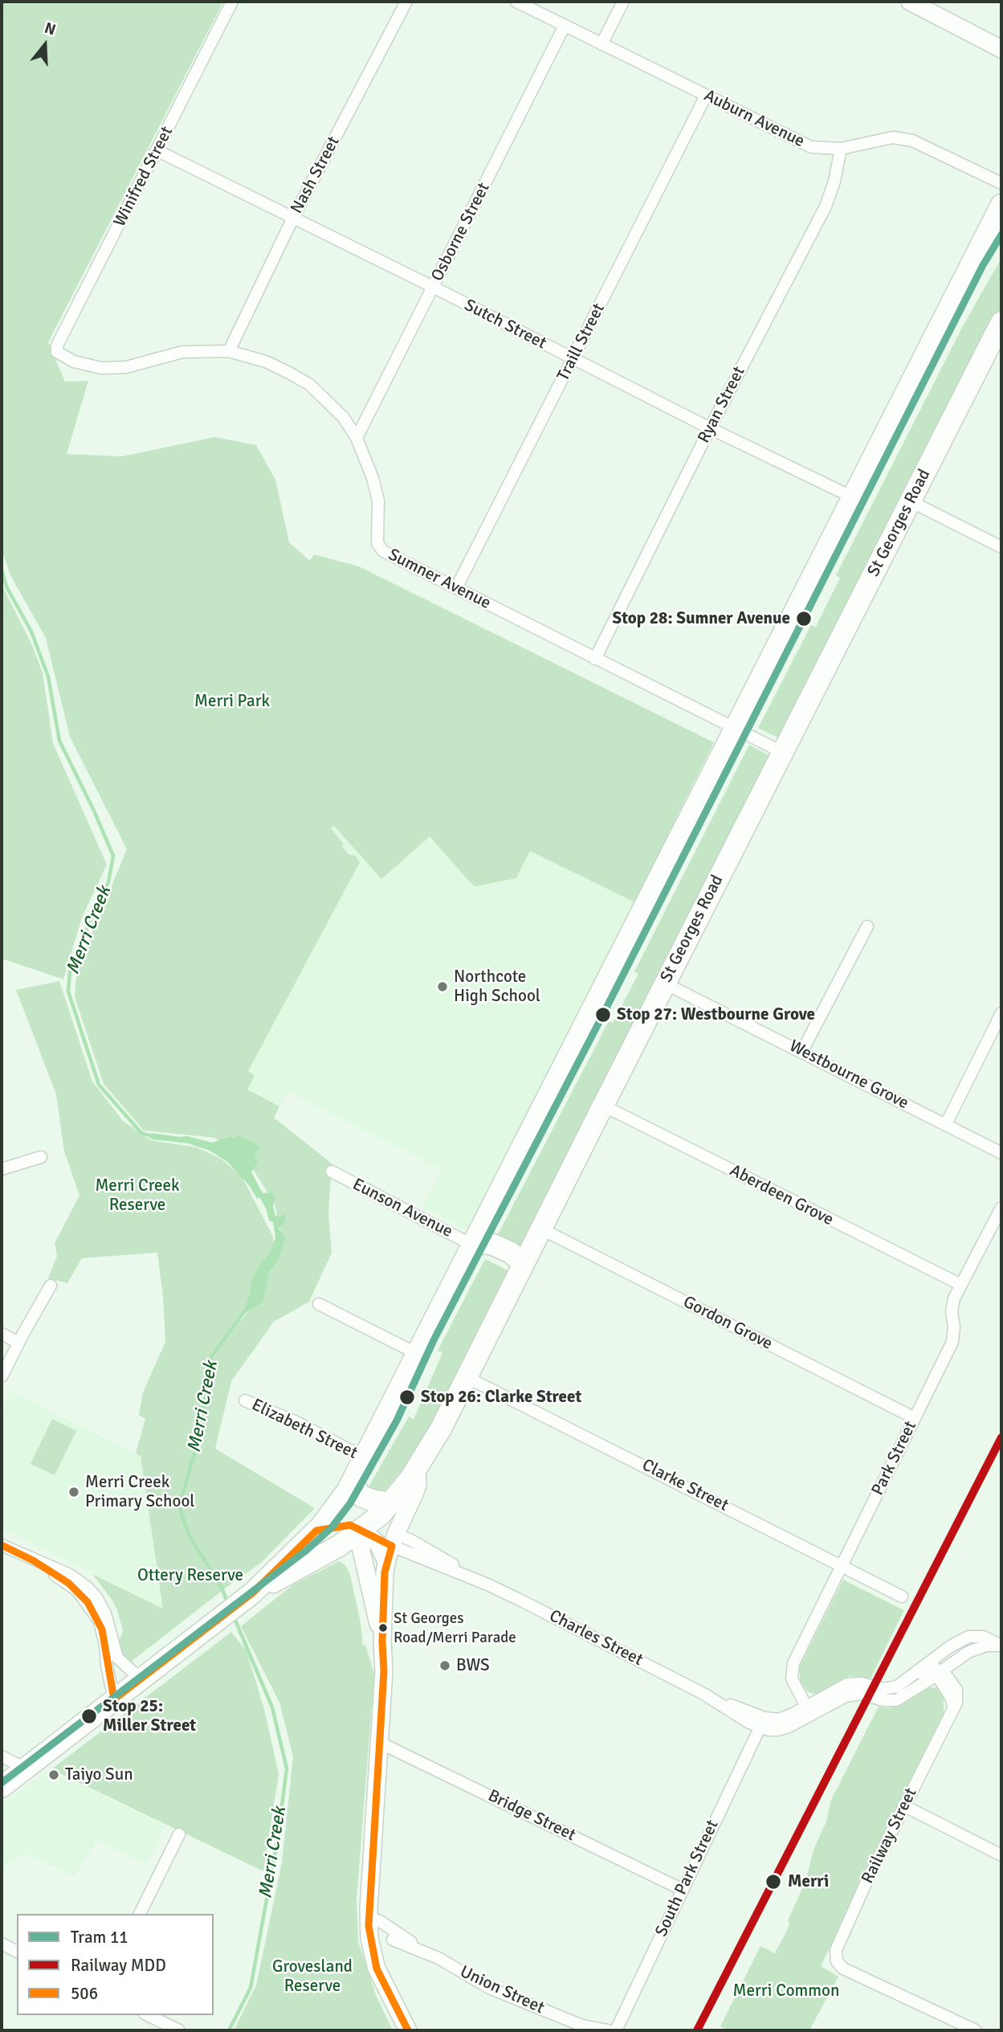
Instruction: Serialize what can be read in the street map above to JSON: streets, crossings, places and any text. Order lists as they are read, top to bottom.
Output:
{
  "streets": {
    "highway": ["St Georges Road"],
    "main road": ["Charles Street"],
    "street": [
      "Auburn Avenue",
      "Nash Street",
      "Winifred Street",
      "Osborne Street",
      "Sutch Street",
      "Traill Street",
      "Ryan Street",
      "Sumner Avenue",
      "Westbourne Grove",
      "Aberdeen Grove",
      "Eunson Avenue",
      "Gordon Grove",
      "Elizabeth Street",
      "Park Street",
      "Clarke Street",
      "Bridge Street",
      "Railway Street",
      "South Park Street",
      "Union Street"
    ]
  },
  "crossings": [
    ["Auburn Avenue", "Osborne Street"],
    ["Auburn Avenue", "Traill Street"],
    ["Auburn Avenue", "Ryan Street"],
    ["Nash Street", "Sutch Street"],
    ["Nash Street", "Sumner Avenue"],
    ["Winifred Street", "Sutch Street"],
    ["Winifred Street", "Sumner Avenue"],
    ["Osborne Street", "Sutch Street"],
    ["Osborne Street", "Sumner Avenue"],
    ["Sutch Street", "Traill Street"],
    ["Sutch Street", "Ryan Street"],
    ["Sutch Street", "St Georges Road"],
    ["Traill Street", "Sumner Avenue"],
    ["Ryan Street", "Sumner Avenue"],
    ["St Georges Road", "Sumner Avenue"],
    ["St Georges Road", "Westbourne Grove"],
    ["St Georges Road", "Aberdeen Grove"],
    ["St Georges Road", "Eunson Avenue"],
    ["St Georges Road", "Gordon Grove"],
    ["St Georges Road", "Elizabeth Street"],
    ["St Georges Road", "Clarke Street"],
    ["St Georges Road", "Charles Street"],
    ["Aberdeen Grove", "Park Street"],
    ["Gordon Grove", "Park Street"],
    ["Park Street", "Clarke Street"],
    ["Park Street", "Charles Street"],
    ["Charles Street", "Railway Street"],
    ["Charles Street", "South Park Street"],
    ["Bridge Street", "South Park Street"]
  ],
  "water": ["Merri Creek"],
  "parks": [
    "Merri Park",
    "Merri Creek Reserve",
    "Ottery Reserve",
    "Grovesland Reserve",
    "Merri Common"
  ],
  "places": [
    "Stop 28: Sumner Avenue",
    "Northcote High School",
    "Stop 27: Westbourne Grove",
    "Stop 26: Clarke Street",
    "Merri Creek Primary School",
    "St Georges Road/Merri Parade",
    "BWS",
    "Stop 25: Miller Street",
    "Taiyo Sun",
    "Merri"
  ],
  "lines": ["tram line 11", "rail line MDD", "transit line 506"],
  "legend": ["Tram 11", "Railway MDD", "506"],
  "north": "top"
}
